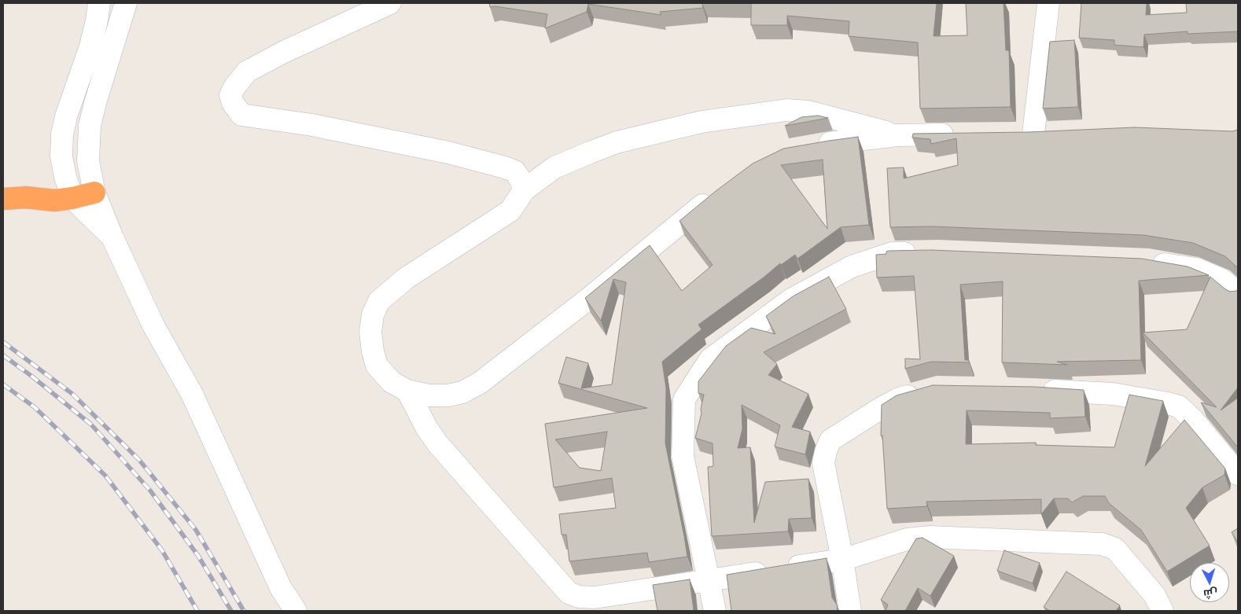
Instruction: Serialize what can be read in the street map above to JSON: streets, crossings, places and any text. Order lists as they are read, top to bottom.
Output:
{
  "north": "bottom"
}
